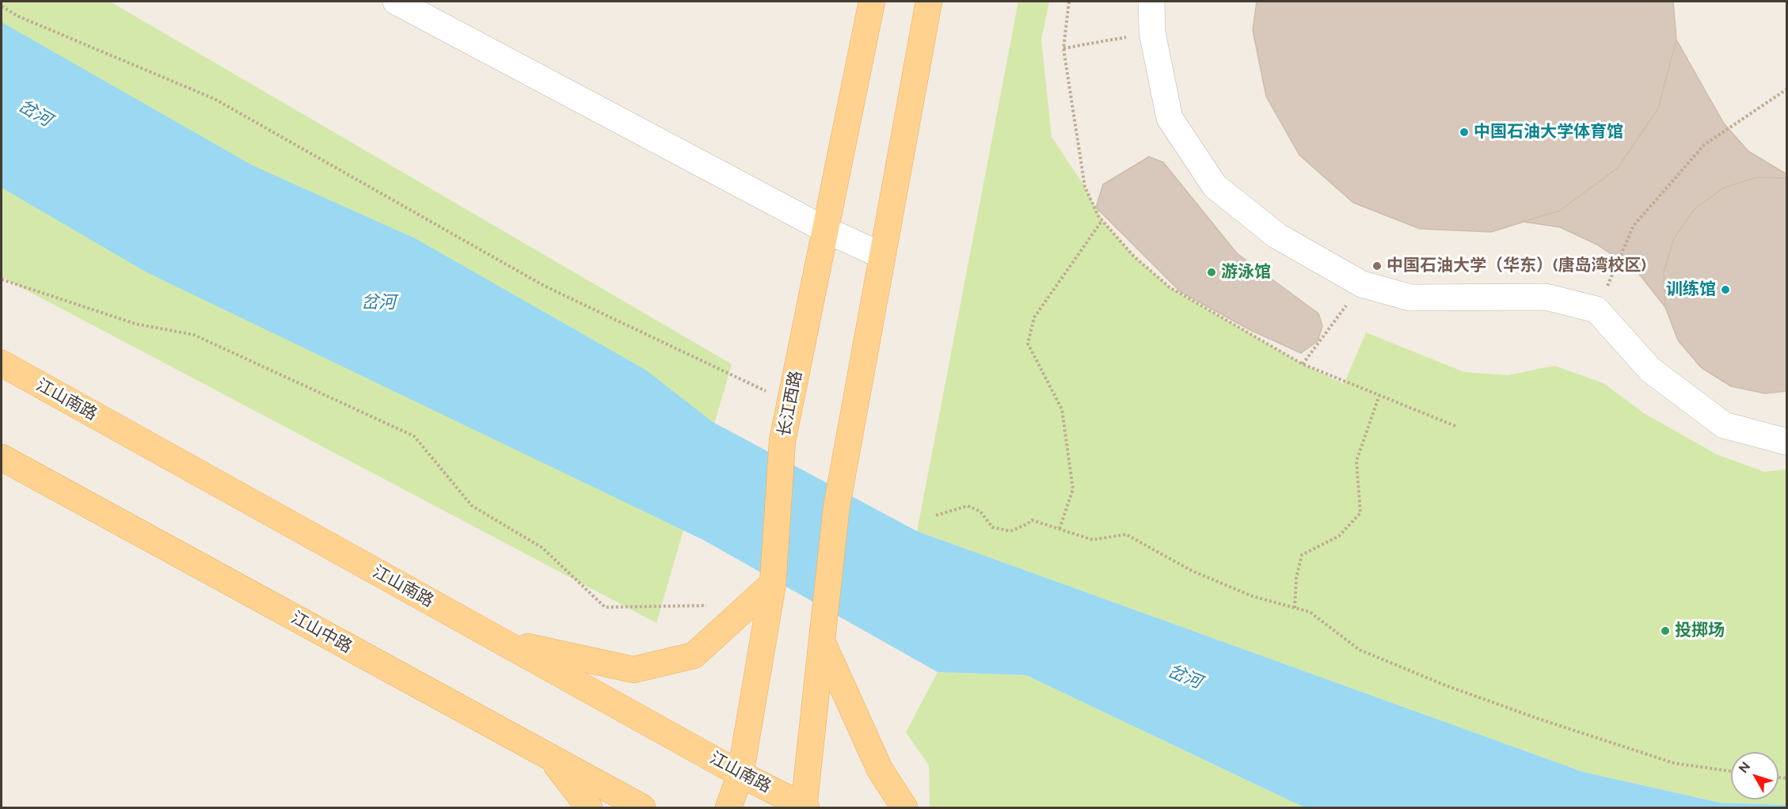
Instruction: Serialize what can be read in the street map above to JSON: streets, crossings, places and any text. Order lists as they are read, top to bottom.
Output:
{
  "streets": {
    "main road": ["江山南路", "长江西路", "江山中路"]
  },
  "crossings": [
    ["江山南路", "长江西路"]
  ],
  "water": ["岔河"],
  "places": [
    "中国石油大学体育馆",
    "中国石油大学（华东）(唐岛湾校区)",
    "游泳馆",
    "训练馆",
    "投掷场"
  ],
  "north": "top left"
}
